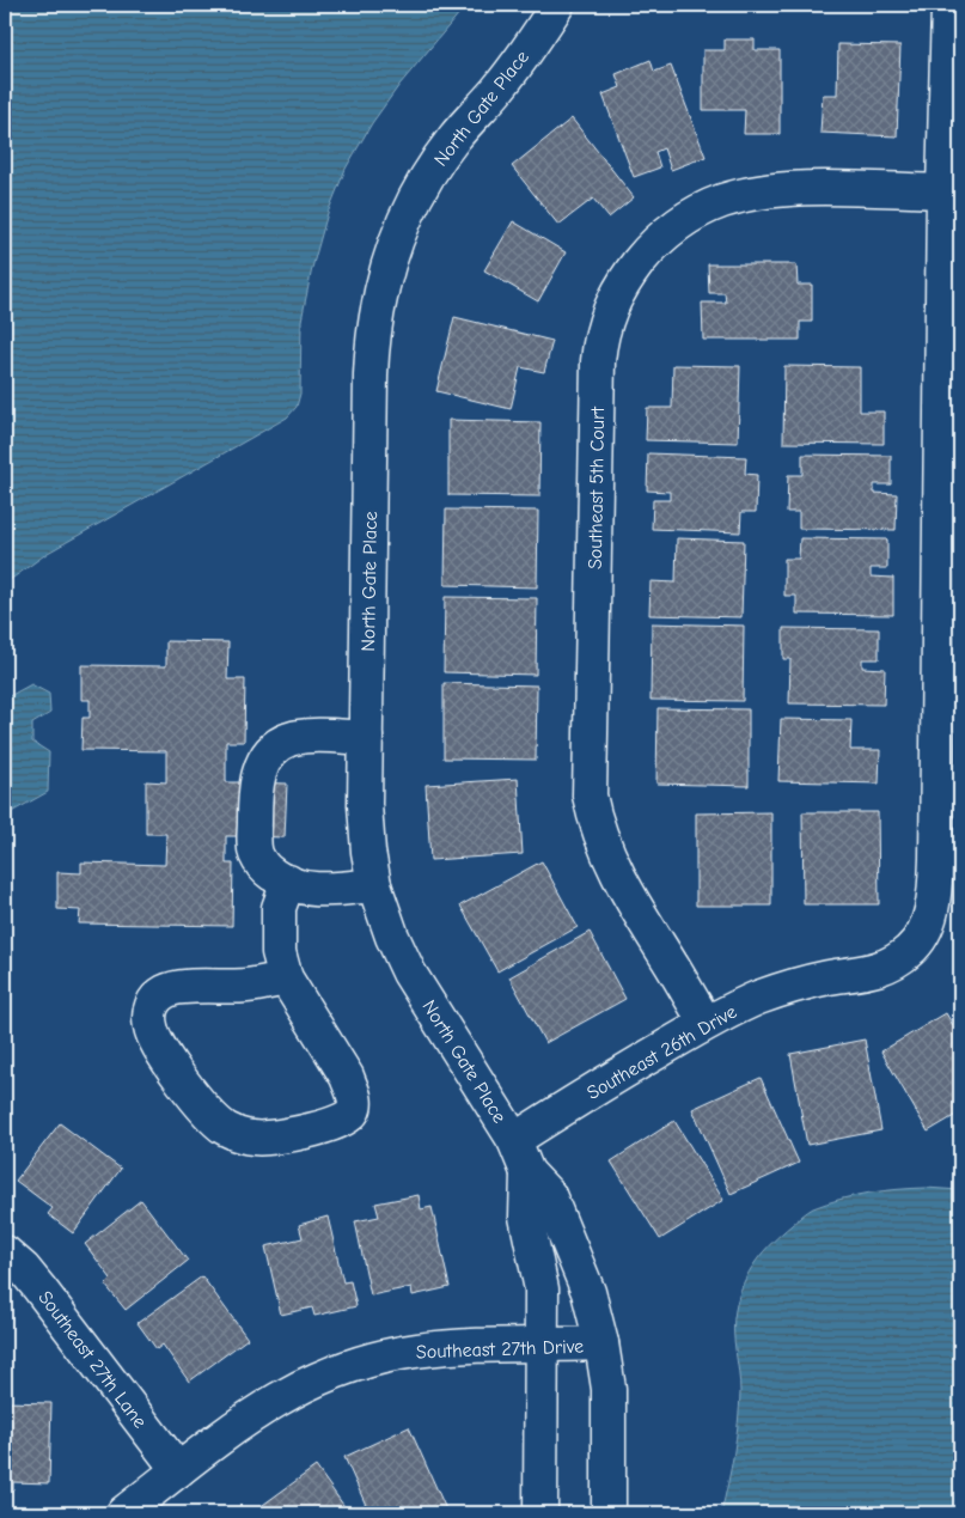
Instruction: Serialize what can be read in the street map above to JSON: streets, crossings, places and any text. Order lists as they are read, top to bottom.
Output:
{
  "streets": {
    "street": [
      "North Gate Place",
      "Southeast 5th Court",
      "Southeast 26th Drive",
      "Southeast 27th Drive",
      "Southeast 27th Lane"
    ]
  },
  "crossings": [
    ["North Gate Place", "Southeast 26th Drive"],
    ["North Gate Place", "Southeast 27th Drive"],
    ["Southeast 5th Court", "Southeast 26th Drive"],
    ["Southeast 27th Drive", "Southeast 27th Lane"]
  ]
}
